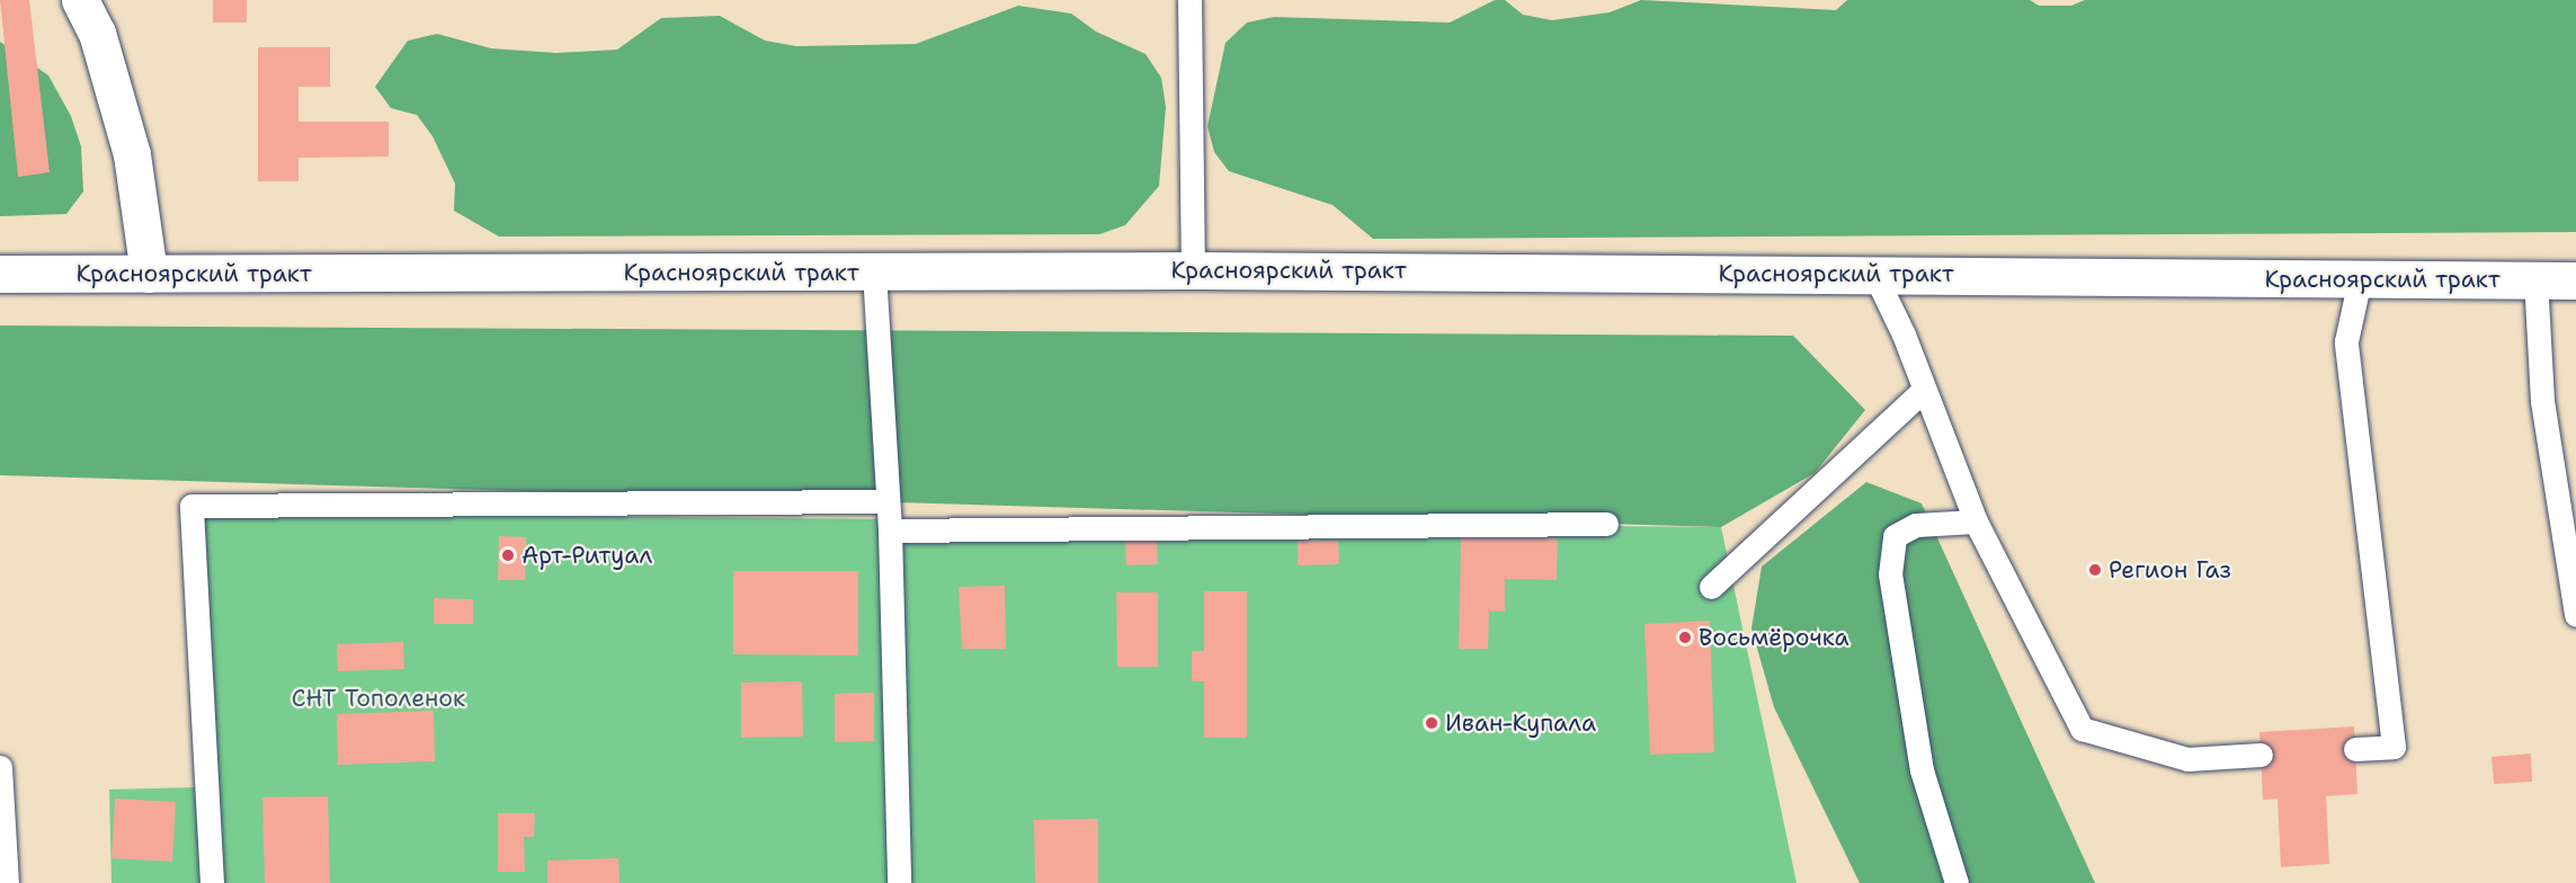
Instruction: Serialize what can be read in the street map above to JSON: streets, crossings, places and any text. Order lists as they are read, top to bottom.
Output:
{
  "streets": {
    "main road": ["Красноярский тракт"]
  },
  "parks": ["СНТ Тополенок"],
  "places": [
    "Арт-Ритуал",
    "Регион Газ",
    "Восьмёрочка",
    "Иван-Купала"
  ]
}
